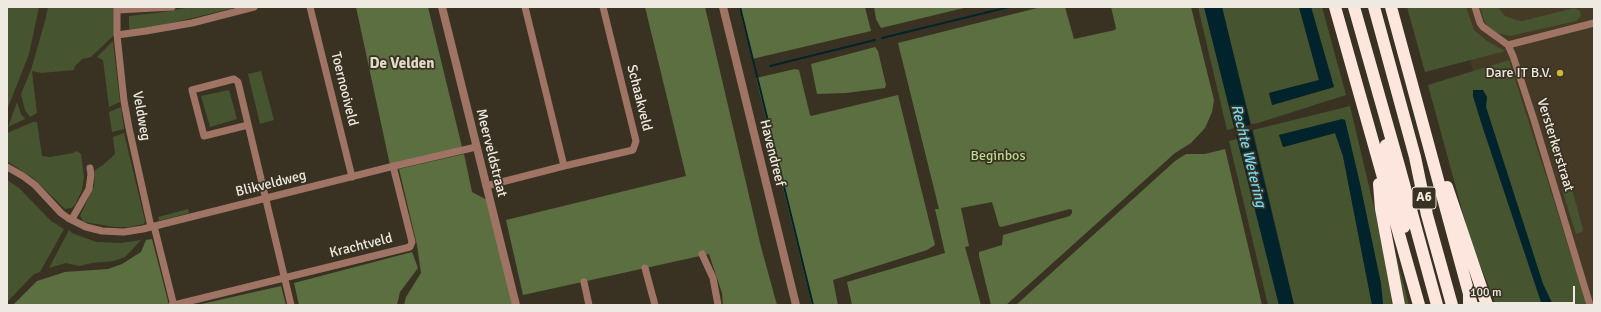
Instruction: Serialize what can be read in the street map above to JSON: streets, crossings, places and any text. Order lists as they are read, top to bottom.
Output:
{
  "streets": {
    "highway": ["A6"],
    "street": [
      "Toernooiveld",
      "Schaakveld",
      "Veldweg",
      "Versterkerstraat",
      "Meerveldstraat",
      "Havendreef",
      "Blikveldweg",
      "Krachtveld"
    ]
  },
  "crossings": [
    ["Toernooiveld", "Blikveldweg"],
    ["Schaakveld", "Meerveldstraat"],
    ["Veldweg", "Blikveldweg"],
    ["Veldweg", "Krachtveld"],
    ["Meerveldstraat", "Blikveldweg"],
    ["Blikveldweg", "Krachtveld"]
  ],
  "districts": ["De Velden"],
  "water": ["Rechte Wetering"],
  "parks": ["Beginbos"],
  "places": ["Dare IT B.V."],
  "scale_bar": "100 m"
}
